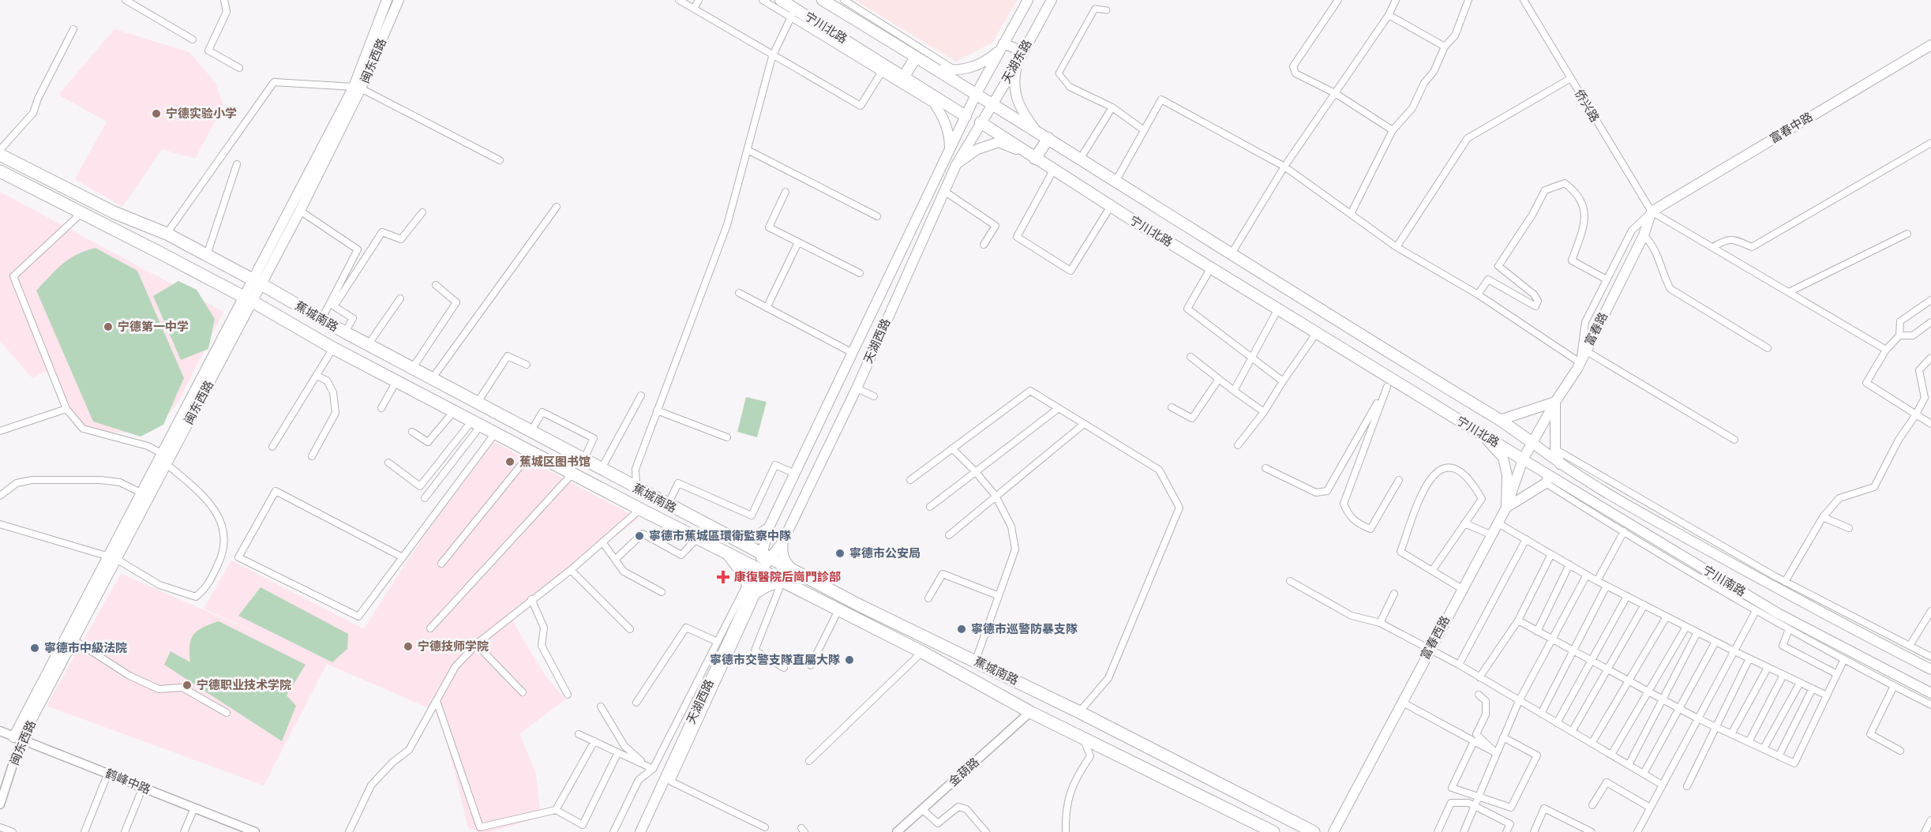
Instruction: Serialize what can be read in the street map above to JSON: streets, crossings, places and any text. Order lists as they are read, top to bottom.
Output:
{
  "streets": {
    "highway": ["蕉城南路"],
    "main road": [
      "宁川北路",
      "闽东西路",
      "天湖东路",
      "富春中路",
      "富春路",
      "天湖西路",
      "宁川南路",
      "富春西路"
    ],
    "street": ["侨兴路", "金葫路", "鹤峰中路"]
  },
  "crossings": [
    ["宁川北路", "天湖东路"],
    ["宁川北路", "富春路"],
    ["宁川北路", "天湖西路"],
    ["宁川北路", "宁川南路"],
    ["宁川北路", "富春西路"],
    ["闽东西路", "蕉城南路"],
    ["闽东西路", "鹤峰中路"],
    ["天湖东路", "天湖西路"],
    ["侨兴路", "富春中路"],
    ["侨兴路", "富春路"],
    ["富春中路", "富春路"],
    ["蕉城南路", "天湖西路"],
    ["蕉城南路", "金葫路"],
    ["富春路", "宁川南路"],
    ["富春路", "富春西路"],
    ["宁川南路", "富春西路"]
  ],
  "places": {
    "other": [
      "宁德实验小学",
      "宁德第一中学",
      "蕉城区图书馆",
      "寧德市蕉城區環衛監察中隊",
      "寧德市公安局",
      "寧德市巡警防暴支隊",
      "宁德技师学院",
      "寧德市中級法院",
      "寧德市交警支隊直屬大隊",
      "宁德职业技术学院"
    ],
    "health": ["康復醫院后崗門診部"]
  }
}
